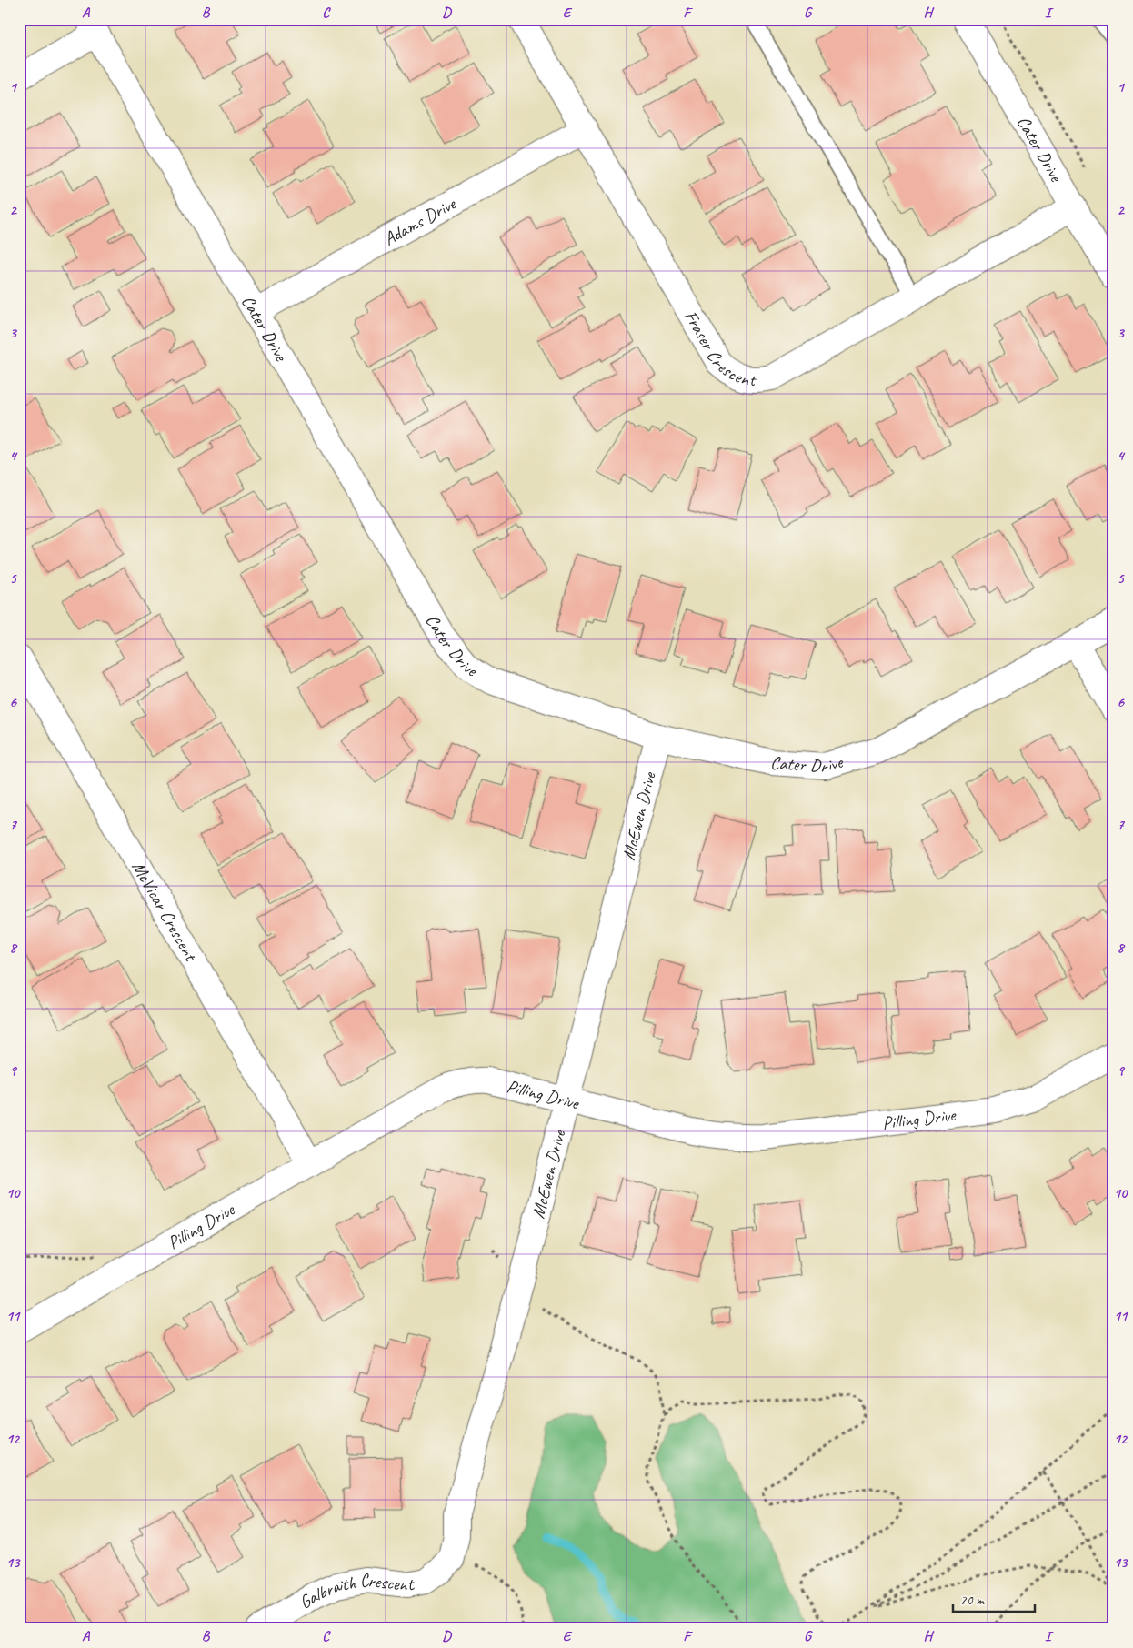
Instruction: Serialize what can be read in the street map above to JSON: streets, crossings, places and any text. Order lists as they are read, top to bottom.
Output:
{
  "streets": {
    "street": [
      "Cater Drive",
      "Adams Drive",
      "Fraser Crescent",
      "McEwen Drive",
      "McVicar Crescent",
      "Pilling Drive",
      "Galbraith Crescent"
    ]
  },
  "crossings": [
    ["Cater Drive", "Adams Drive"],
    ["Cater Drive", "Fraser Crescent"],
    ["Cater Drive", "McEwen Drive"],
    ["Adams Drive", "Fraser Crescent"],
    ["McEwen Drive", "Pilling Drive"],
    ["McEwen Drive", "Galbraith Crescent"],
    ["McVicar Crescent", "Pilling Drive"]
  ],
  "scale_bar": "20 m",
  "grid": {
    "columns": [
      "A",
      "B",
      "C",
      "D",
      "E",
      "F",
      "G",
      "H",
      "I"
    ],
    "rows": [
      "1",
      "2",
      "3",
      "4",
      "5",
      "6",
      "7",
      "8",
      "9",
      "10",
      "11",
      "12",
      "13"
    ]
  }
}
